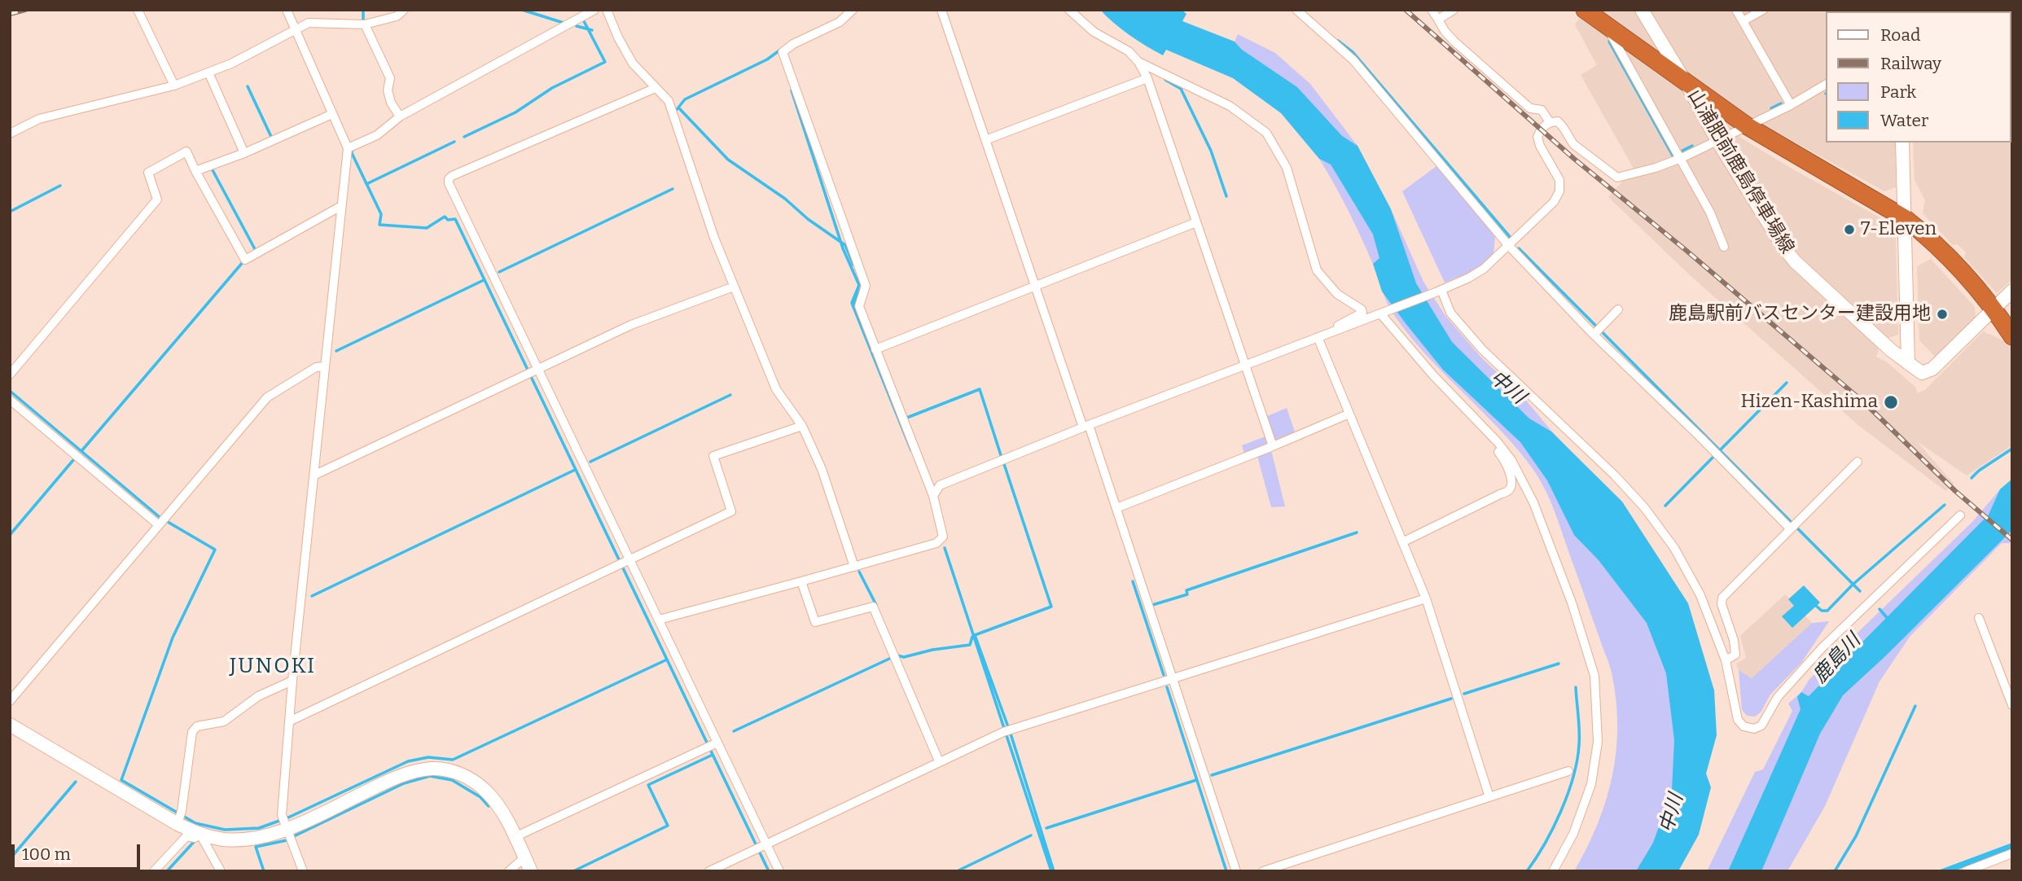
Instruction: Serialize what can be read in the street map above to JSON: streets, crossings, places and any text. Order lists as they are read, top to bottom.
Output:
{
  "streets": {
    "street": ["山浦肥前鹿島停車場線"]
  },
  "districts": ["JUNOKI"],
  "water": ["中川", "鹿島川"],
  "places": ["7-Eleven", "鹿島駅前バスセンター建設用地", "Hizen-Kashima"],
  "legend": [
    "Road",
    "Railway",
    "Park",
    "Water"
  ],
  "scale_bar": "100 m"
}
